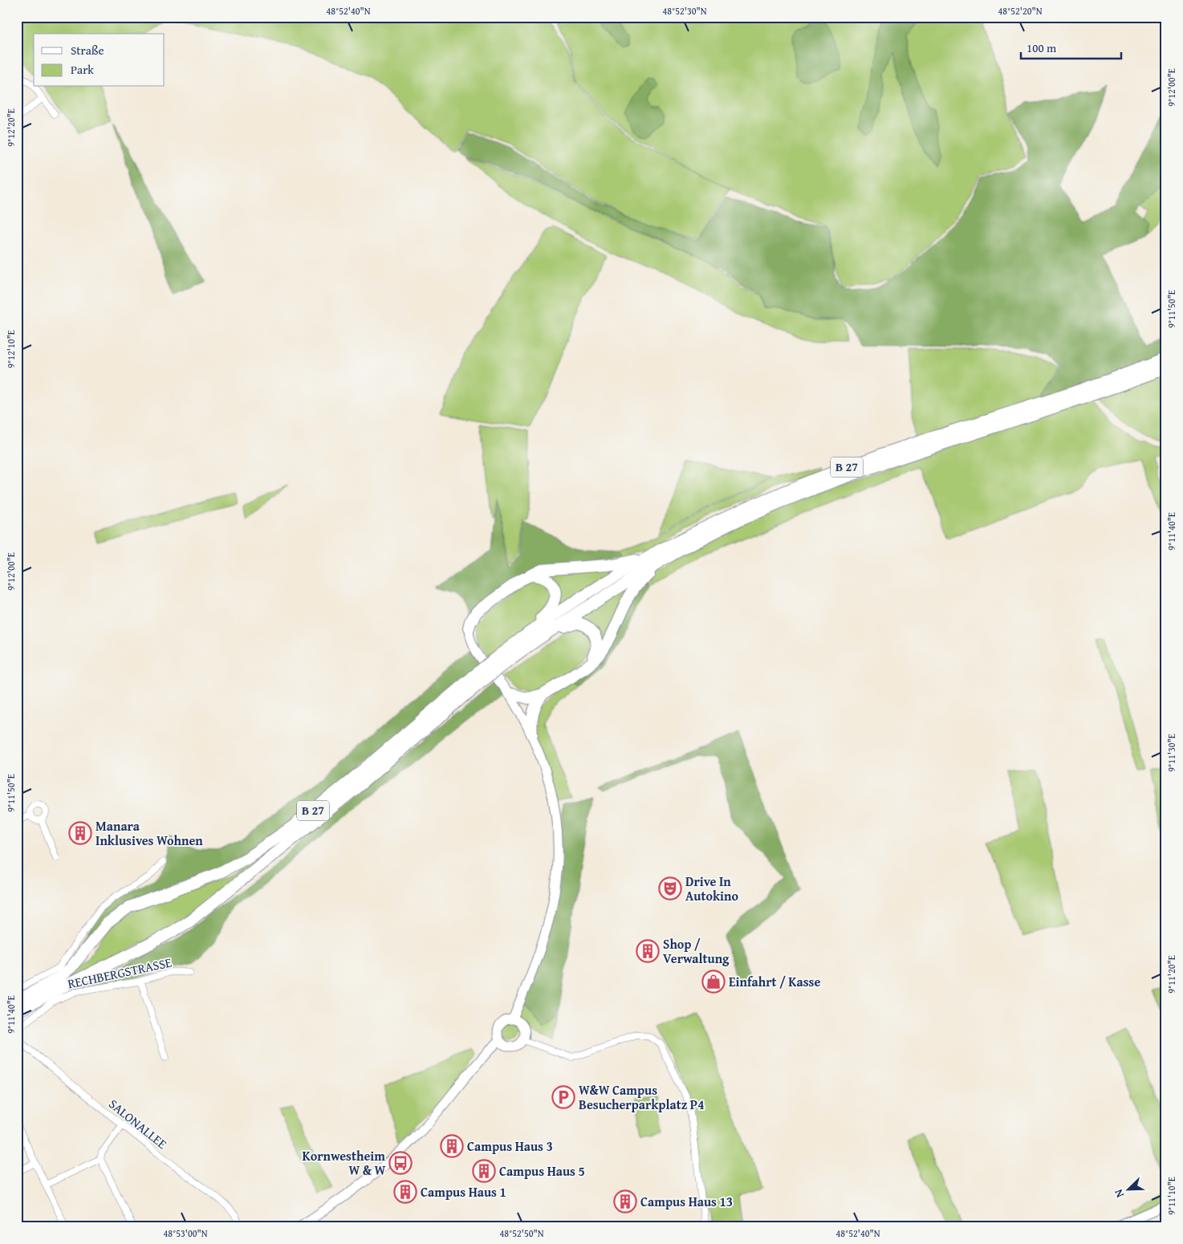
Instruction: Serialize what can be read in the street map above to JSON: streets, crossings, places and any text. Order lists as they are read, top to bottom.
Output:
{
  "streets": {
    "highway": ["B 27"],
    "street": ["RECHBERGSTRASSE", "SALONALLEE"]
  },
  "places": {
    "building": [
      "Manara Inklusives Wohnen",
      "Shop / Verwaltung",
      "Campus Haus 3",
      "Campus Haus 5",
      "Campus Haus 1",
      "Campus Haus 13"
    ],
    "theatre": ["Drive In Autokino"],
    "shop": ["Einfahrt / Kasse"],
    "parking": ["W&W Campus Besucherparkplatz P4"],
    "bus stop": ["Kornwestheim W & W"]
  },
  "legend": ["Straße", "Park"],
  "scale_bar": "100 m",
  "north": "bottom left",
  "coordinates": [
    "48°52'40\"N",
    "48°52'30\"N",
    "48°52'20\"N",
    "9°12'00\"E",
    "9°12'20\"E",
    "9°11'50\"E",
    "9°12'10\"E",
    "9°11'40\"E",
    "9°11'30\"E",
    "9°11'20\"E",
    "9°11'10\"E",
    "48°53'00\"N",
    "48°52'50\"N"
  ]
}
